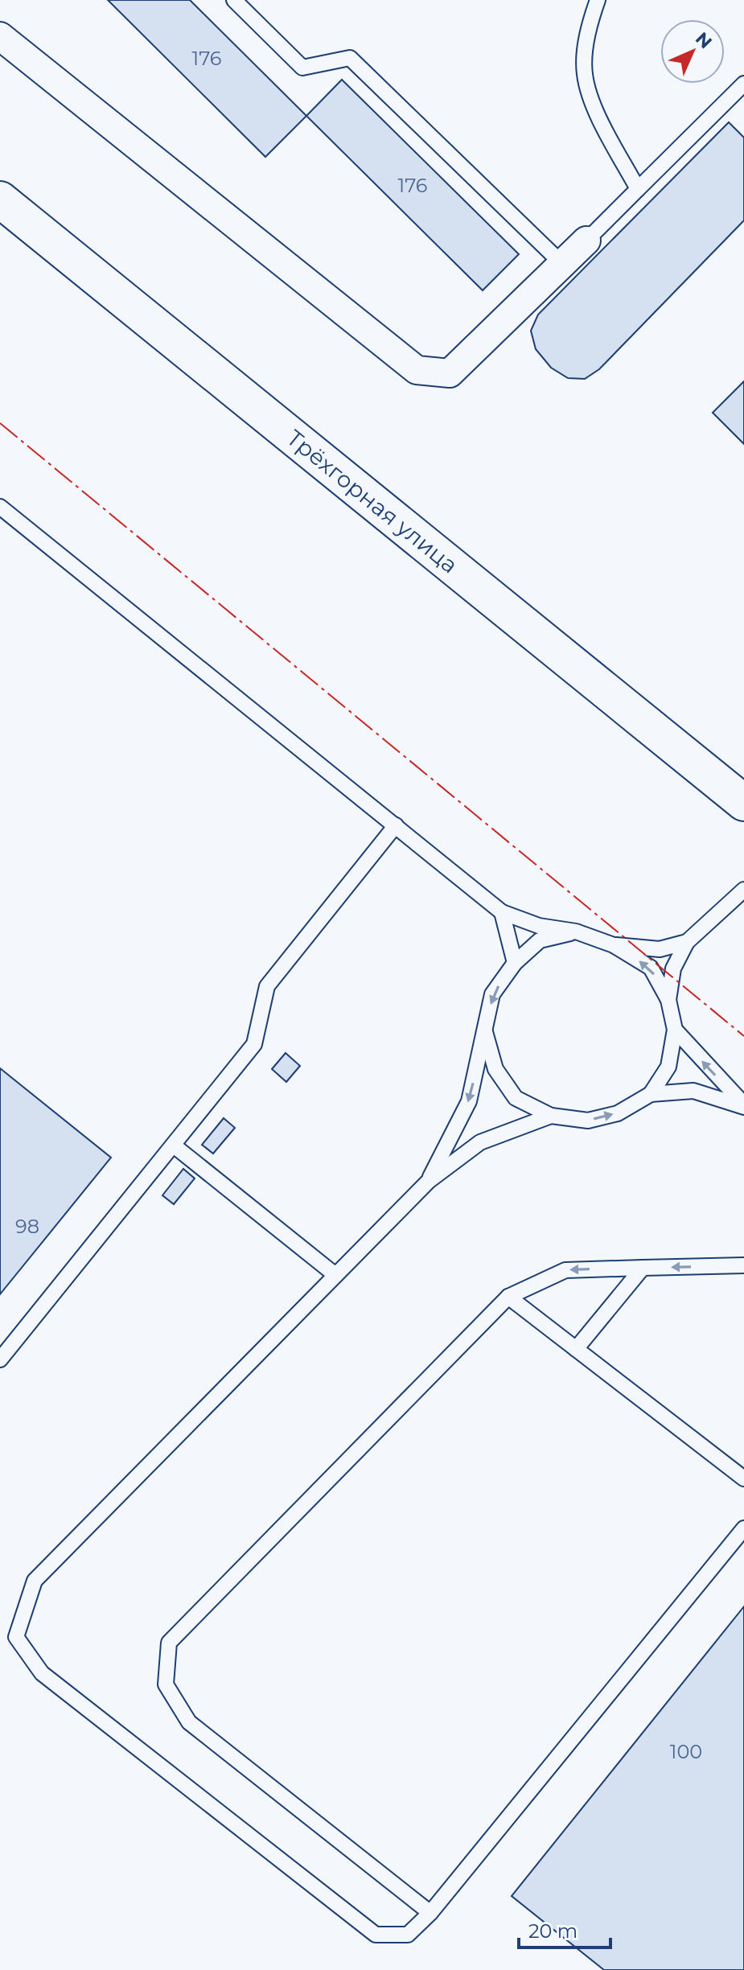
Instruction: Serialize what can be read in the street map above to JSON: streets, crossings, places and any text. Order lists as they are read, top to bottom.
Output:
{
  "streets": {
    "highway": ["Трёхгорная улица"]
  },
  "house_numbers": [
    "176",
    "176",
    "98",
    "100"
  ],
  "scale_bar": "20 m",
  "north": "top right"
}
